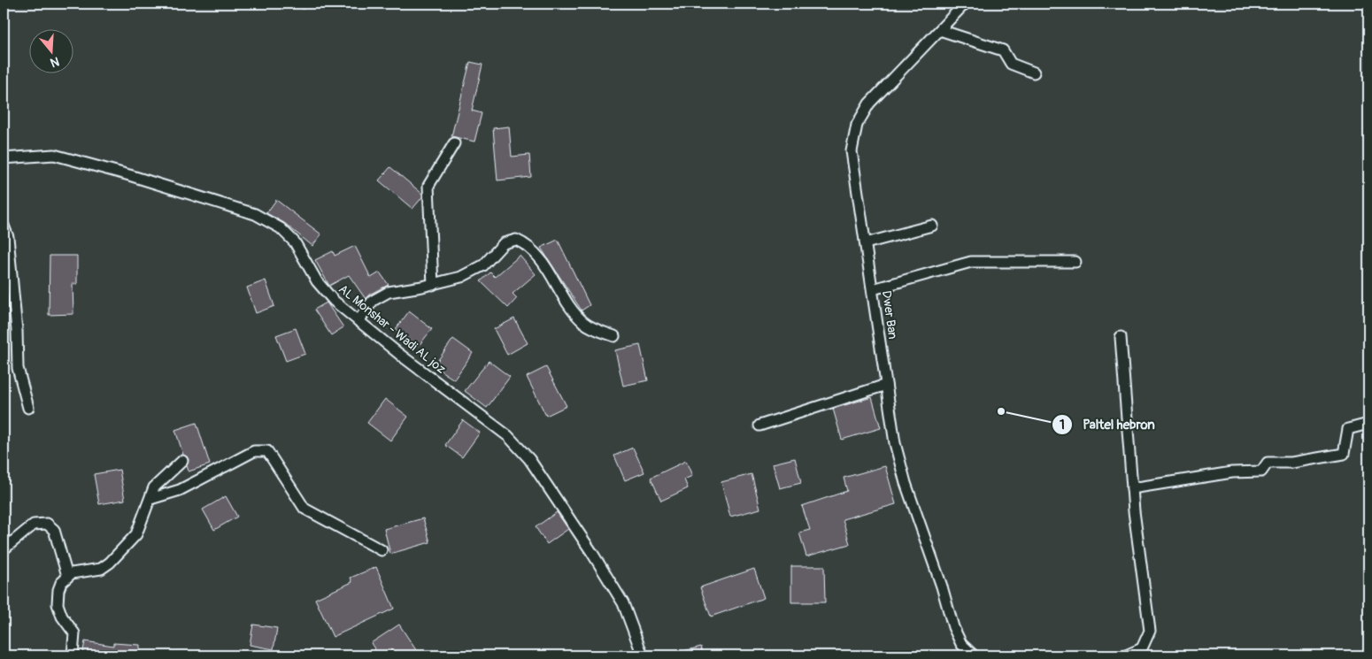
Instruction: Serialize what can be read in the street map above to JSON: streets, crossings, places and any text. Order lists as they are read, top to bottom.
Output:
{
  "streets": {
    "street": ["Dwer Ban", "AL Monshar - Wadi AL joz"]
  },
  "places": ["Paltel hebron"],
  "north": "bottom"
}
